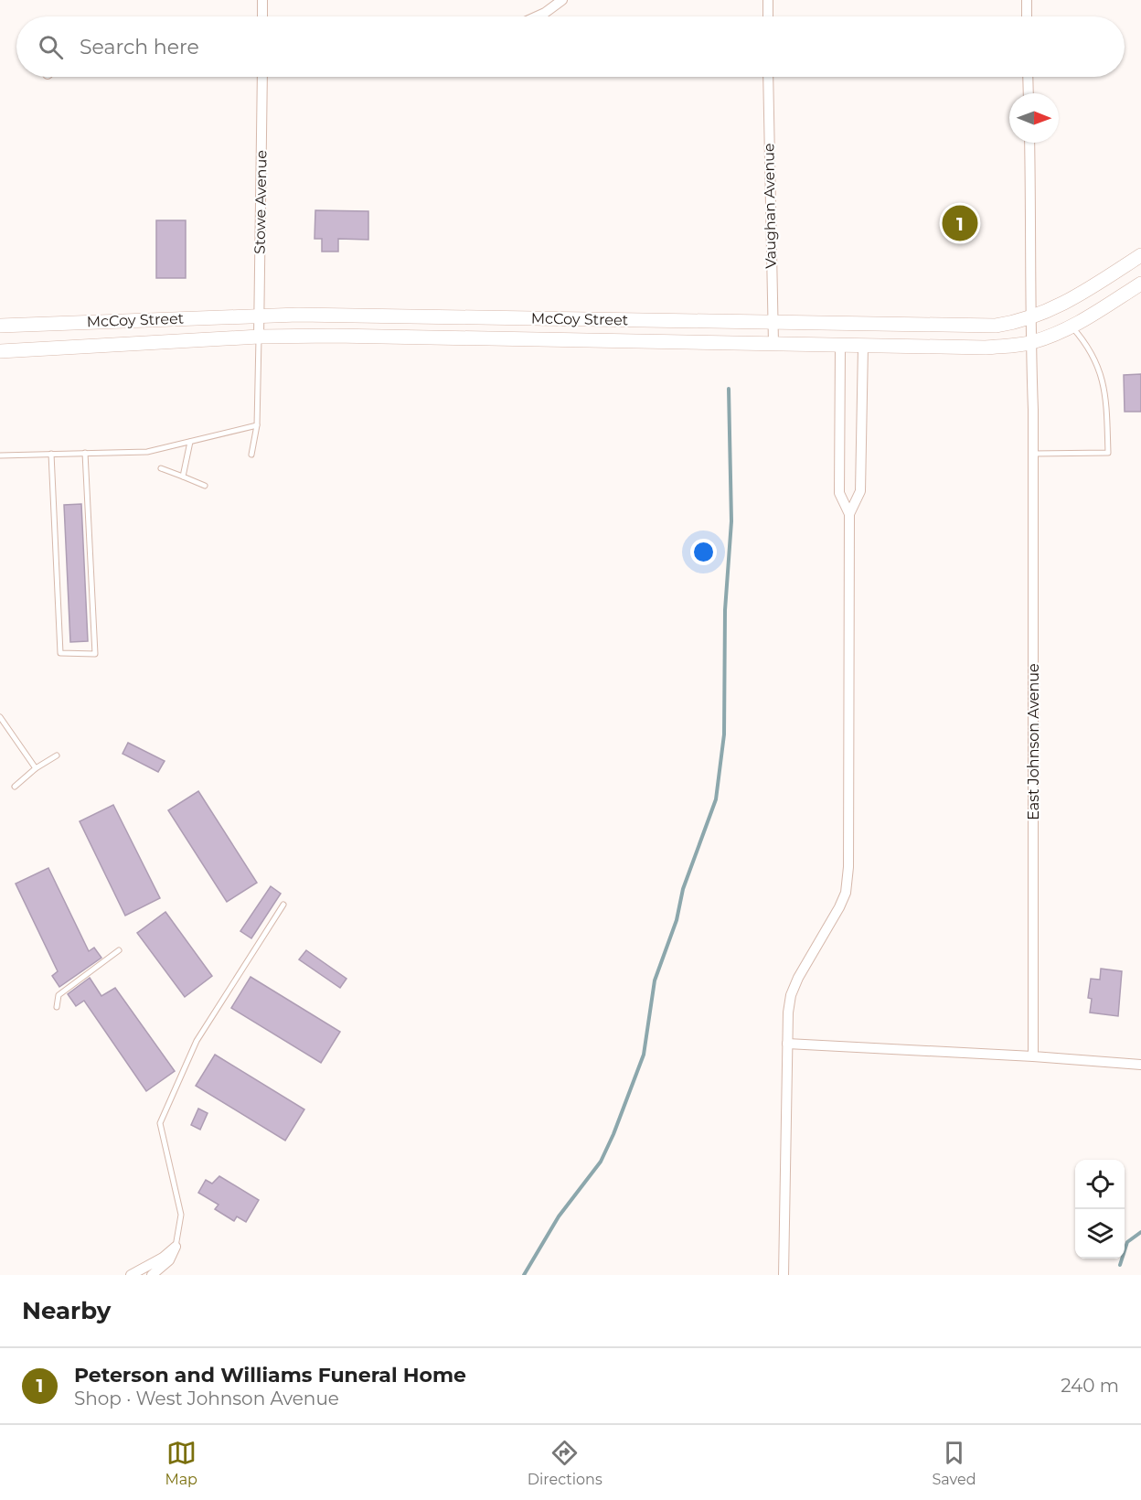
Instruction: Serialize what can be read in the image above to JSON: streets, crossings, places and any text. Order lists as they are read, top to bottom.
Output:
{
  "streets": {
    "street": [
      "Stowe Avenue",
      "Vaughan Avenue",
      "McCoy Street",
      "East Johnson Avenue"
    ]
  },
  "crossings": [
    ["Stowe Avenue", "McCoy Street"],
    ["Vaughan Avenue", "McCoy Street"],
    ["McCoy Street", "East Johnson Avenue"]
  ],
  "north": "right",
  "page": {
    "search": "Search here",
    "pins": "1",
    "heading": "Nearby",
    "list": [
      {
        "mark": "1",
        "name": "Peterson and Williams Funeral Home",
        "note": "Shop · West Johnson Avenue",
        "value": "240 m"
      }
    ],
    "nav": ["Map", "Directions", "Saved"]
  }
}
